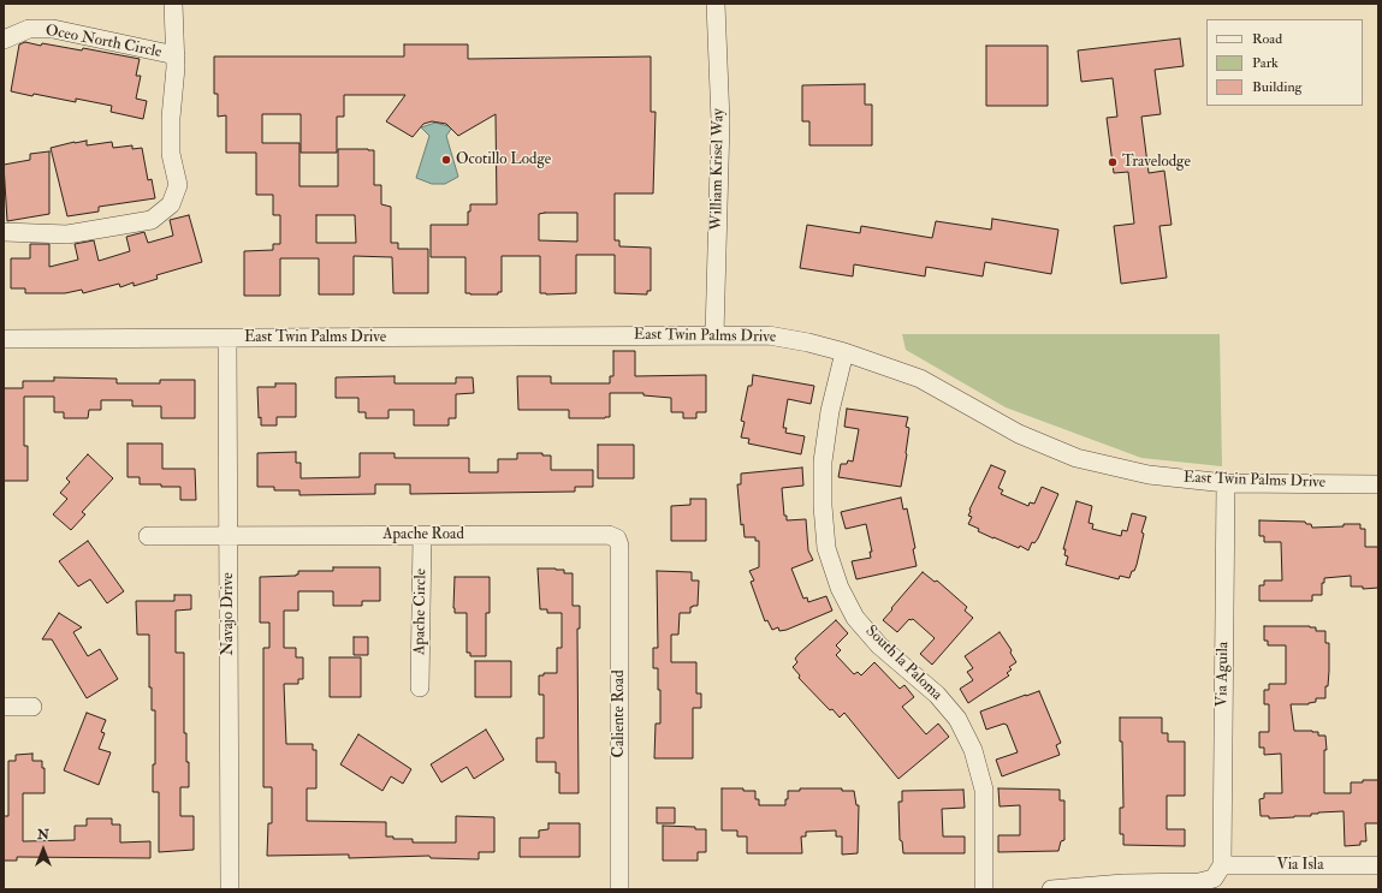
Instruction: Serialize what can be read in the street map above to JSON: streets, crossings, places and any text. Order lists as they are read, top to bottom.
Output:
{
  "streets": {
    "street": [
      "Oceo North Circle",
      "William Krisel Way",
      "East Twin Palms Drive",
      "Apache Road",
      "Apache Circle",
      "Navajo Drive",
      "South la Paloma",
      "Via Aguila",
      "Caliente Road",
      "Via Isla"
    ]
  },
  "crossings": [
    ["William Krisel Way", "East Twin Palms Drive"],
    ["East Twin Palms Drive", "Navajo Drive"],
    ["East Twin Palms Drive", "South la Paloma"],
    ["East Twin Palms Drive", "Via Aguila"],
    ["Apache Road", "Apache Circle"],
    ["Apache Road", "Navajo Drive"],
    ["Apache Road", "Caliente Road"],
    ["Via Aguila", "Via Isla"]
  ],
  "places": ["Ocotillo Lodge", "Travelodge"],
  "legend": ["Road", "Park", "Building"],
  "north": "top"
}
